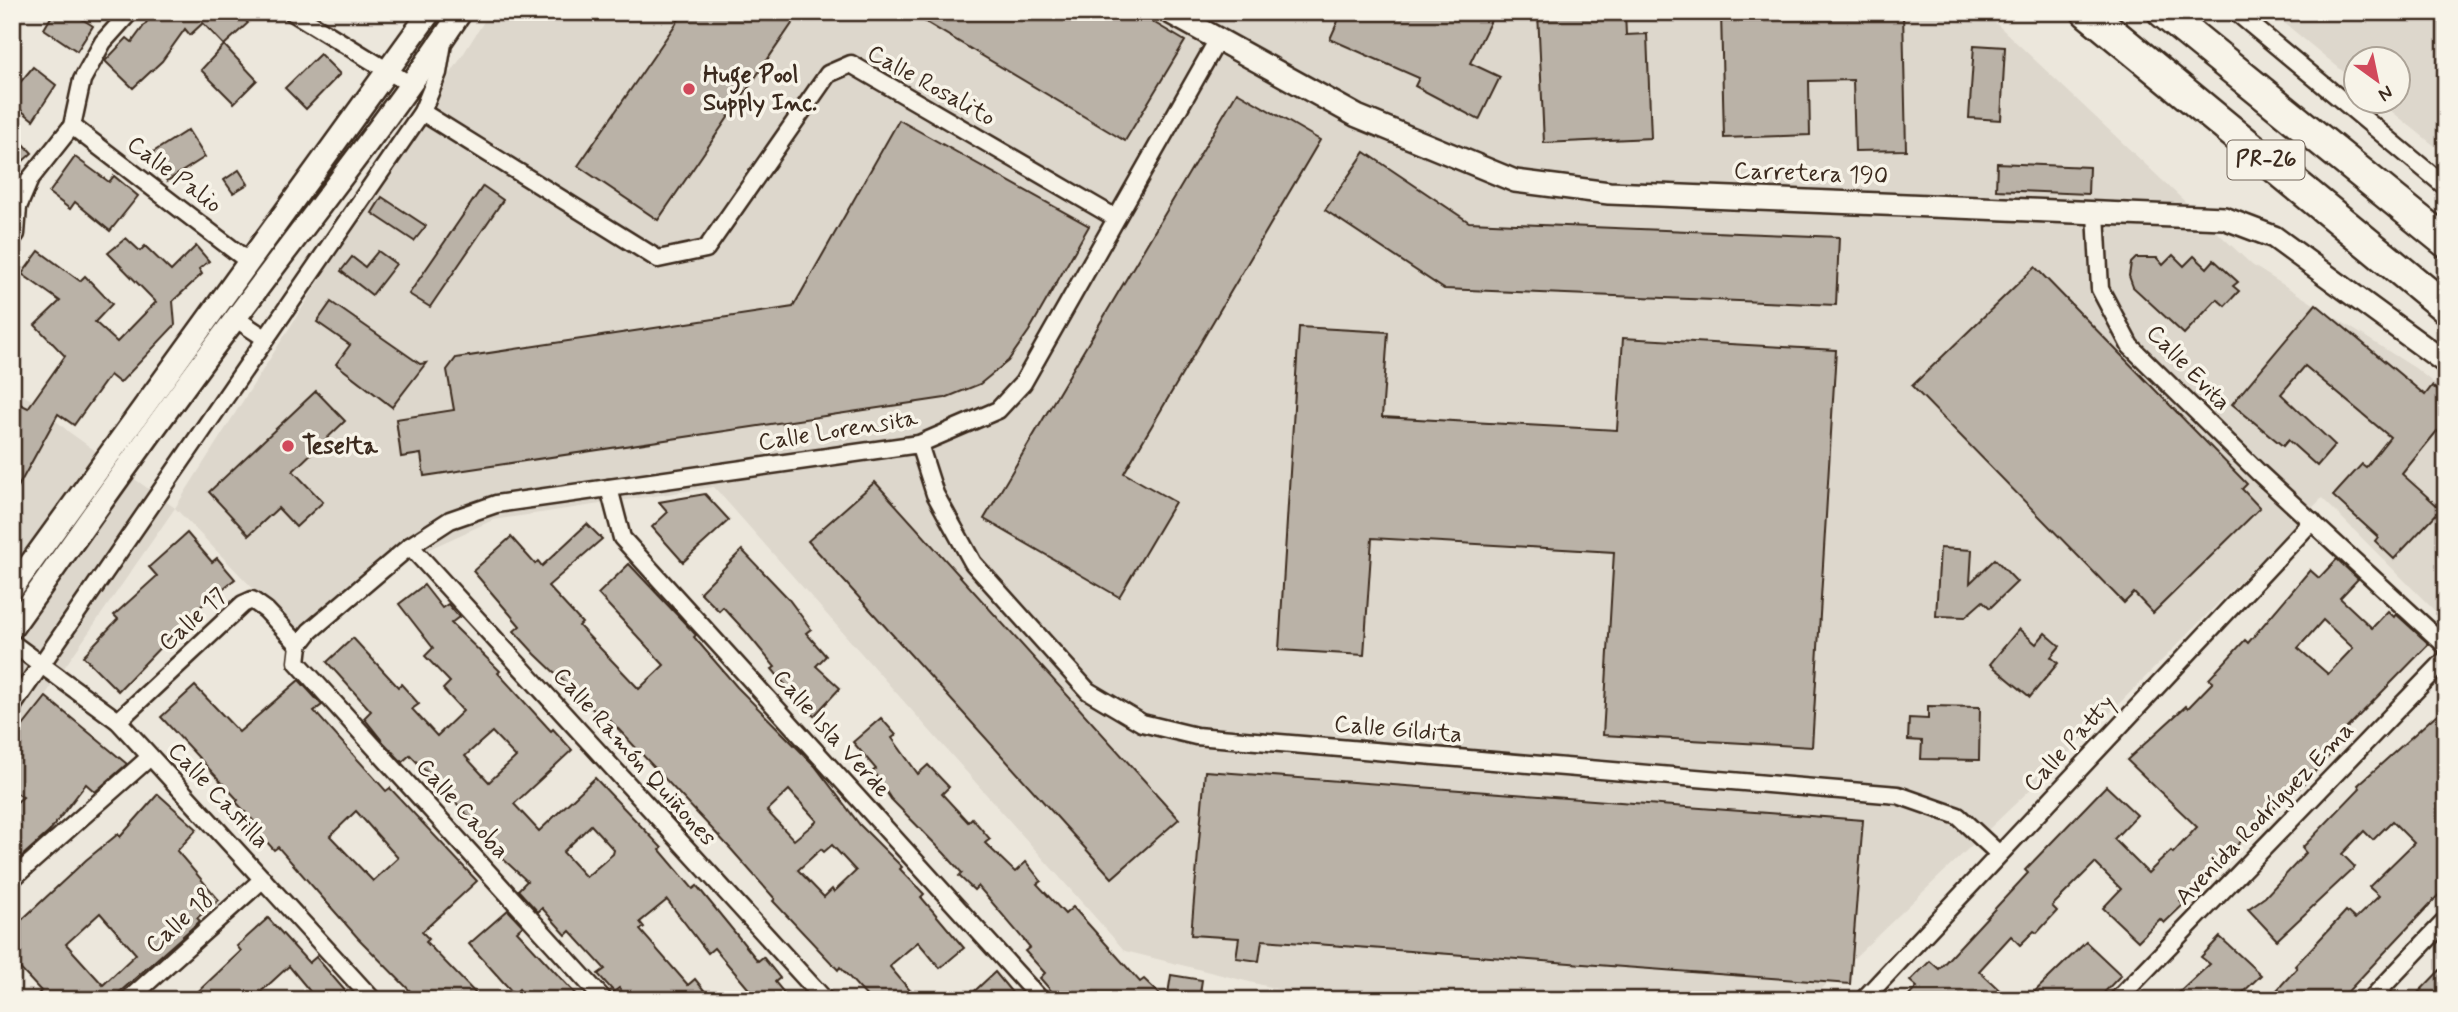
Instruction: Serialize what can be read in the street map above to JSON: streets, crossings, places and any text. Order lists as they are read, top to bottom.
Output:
{
  "streets": {
    "highway": ["PR-26"],
    "street": [
      "Calle Rosalito",
      "Carretera 190",
      "Calle Palio",
      "Calle Evita",
      "Calle Lorensita",
      "Calle 17",
      "Calle Gildita",
      "Calle Isla Verde",
      "Calle Patty",
      "Calle Ramón Quiñones",
      "Calle Castilla",
      "Calle Caoba",
      "Avenida Rodríguez Ema",
      "Calle 18"
    ]
  },
  "crossings": [
    ["Calle Rosalito", "Calle Lorensita"],
    ["Carretera 190", "Calle Evita"],
    ["Carretera 190", "Calle Lorensita"],
    ["Calle Evita", "Calle Patty"],
    ["Calle Lorensita", "Calle 17"],
    ["Calle Lorensita", "Calle Gildita"],
    ["Calle Lorensita", "Calle Isla Verde"],
    ["Calle Lorensita", "Calle Ramón Quiñones"],
    ["Calle Lorensita", "Calle Caoba"],
    ["Calle 17", "Calle Castilla"],
    ["Calle 17", "Calle Caoba"],
    ["Calle Gildita", "Calle Patty"],
    ["Calle Castilla", "Calle 18"]
  ],
  "places": ["Huge Pool Supply Inc.", "Teselta"],
  "north": "bottom right"
}
